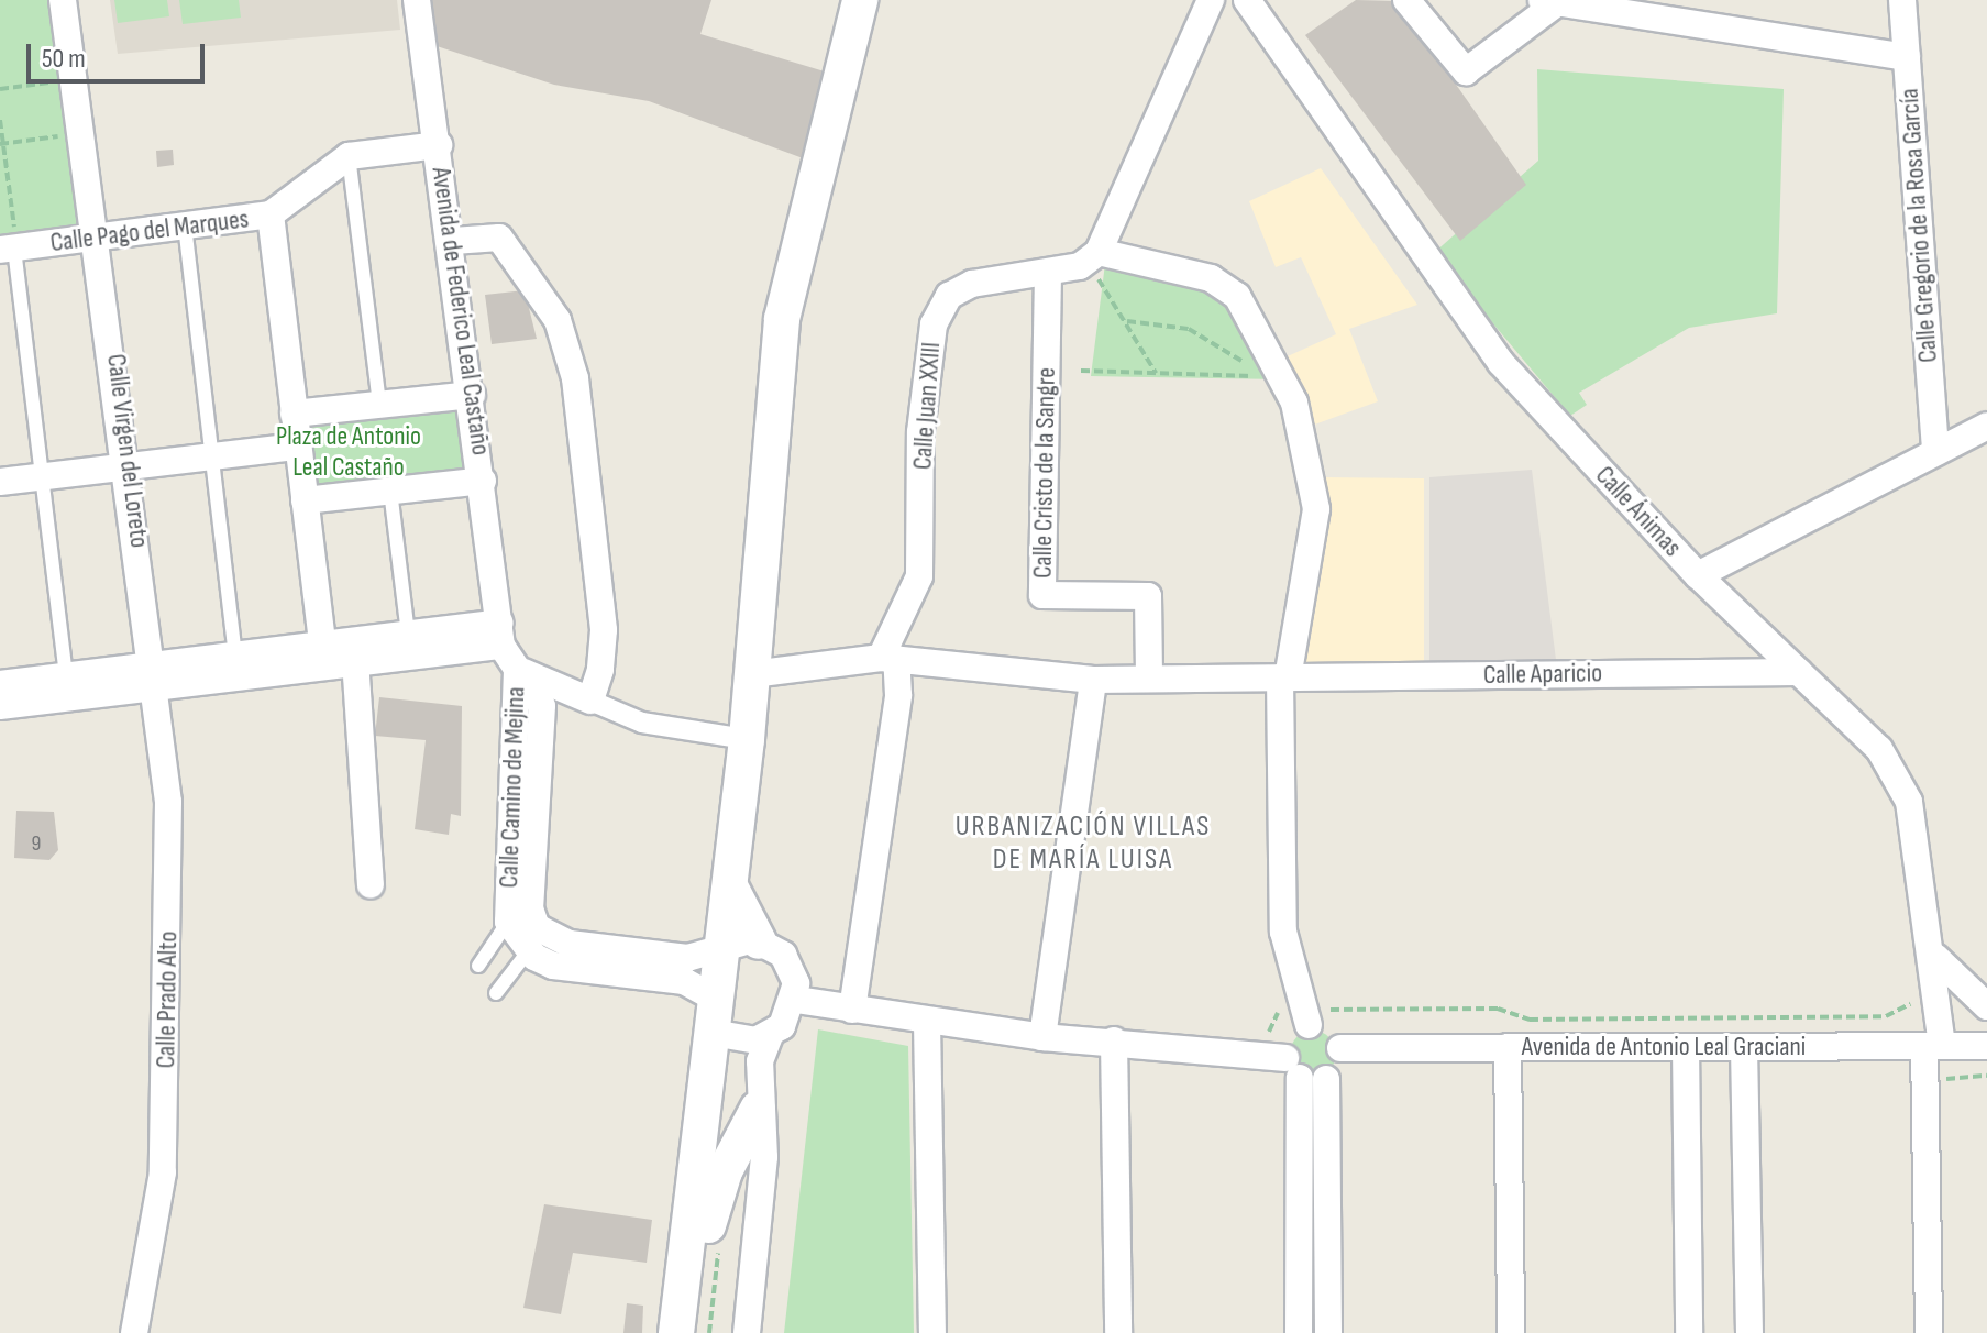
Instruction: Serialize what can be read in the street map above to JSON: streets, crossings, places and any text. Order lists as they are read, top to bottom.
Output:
{
  "streets": {
    "street": [
      "Calle Gregorio de la Rosa García",
      "Calle Pago del Marques",
      "Avenida de Federico Leal Castaño",
      "Calle Juan XXIII",
      "Calle Virgen del Loreto",
      "Calle Cristo de la Sangre",
      "Calle Ánimas",
      "Calle Aparicio",
      "Calle Camino de Mejina",
      "Calle Prado Alto",
      "Avenida de Antonio Leal Graciani"
    ]
  },
  "crossings": [
    ["Calle Pago del Marques", "Avenida de Federico Leal Castaño"],
    ["Calle Pago del Marques", "Calle Virgen del Loreto"],
    ["Avenida de Federico Leal Castaño", "Calle Camino de Mejina"],
    ["Calle Juan XXIII", "Calle Cristo de la Sangre"],
    ["Calle Juan XXIII", "Calle Aparicio"],
    ["Calle Virgen del Loreto", "Calle Prado Alto"],
    ["Calle Cristo de la Sangre", "Calle Aparicio"],
    ["Calle Ánimas", "Calle Aparicio"],
    ["Calle Ánimas", "Avenida de Antonio Leal Graciani"]
  ],
  "districts": ["URBANIZACIÓN VILLAS DE MARÍA LUISA"],
  "parks": ["Plaza de Antonio Leal Castaño"],
  "house_numbers": ["9"],
  "scale_bar": "50 m"
}
